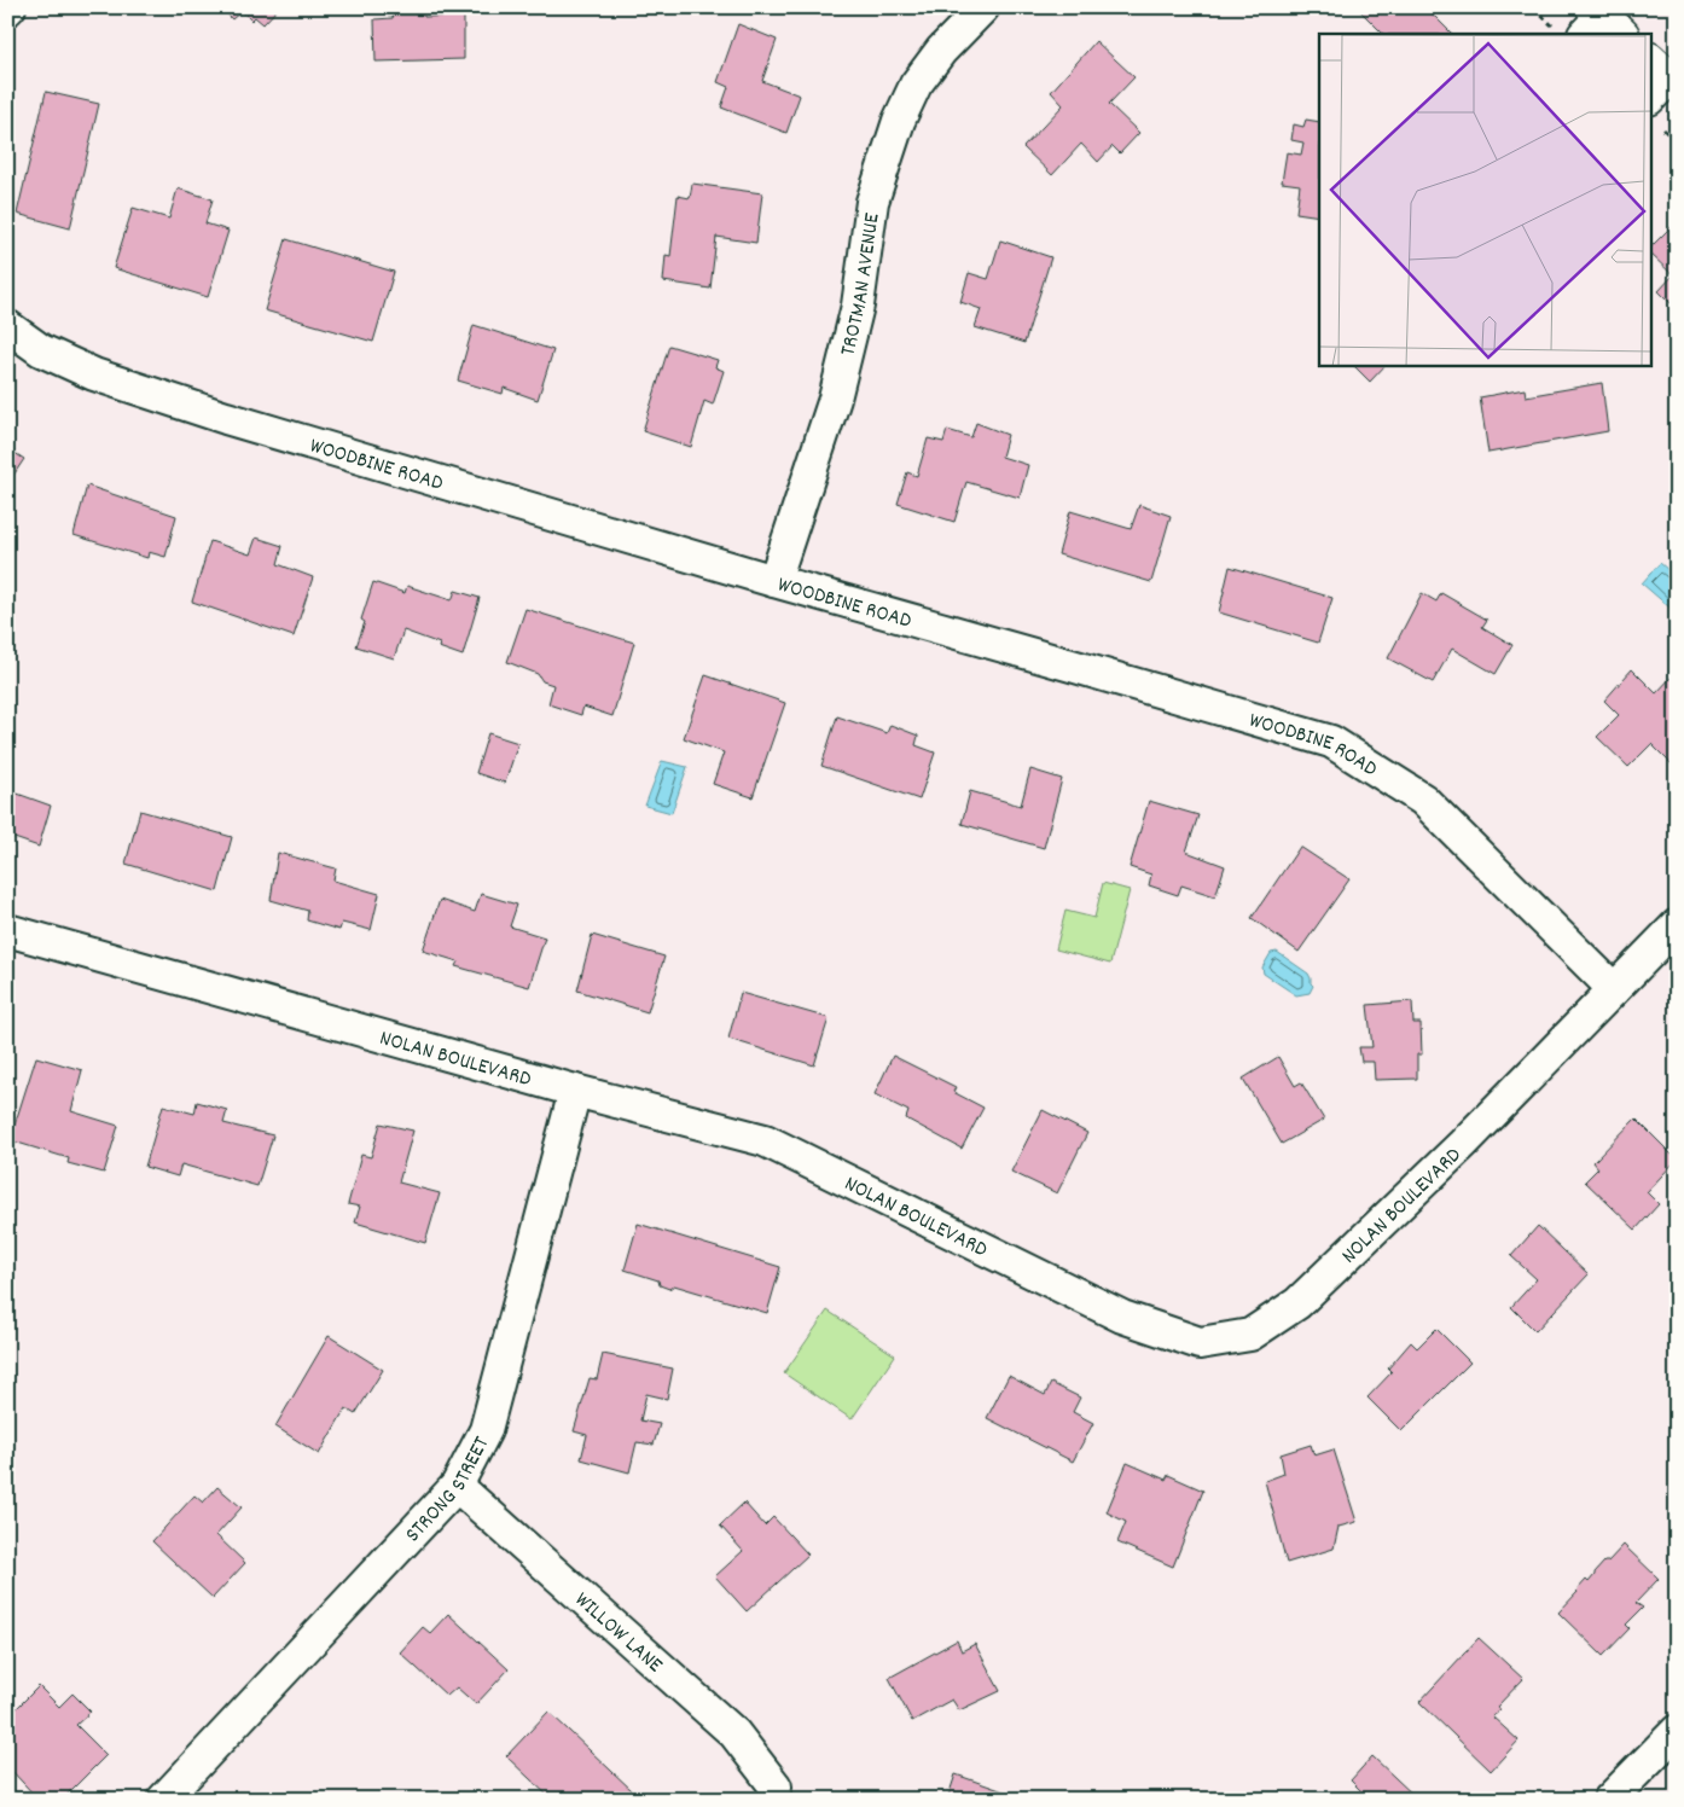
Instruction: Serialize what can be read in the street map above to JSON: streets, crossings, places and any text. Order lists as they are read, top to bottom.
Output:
{
  "streets": {
    "street": [
      "TROTMAN AVENUE",
      "WOODBINE ROAD",
      "NOLAN BOULEVARD",
      "STRONG STREET",
      "WILLOW LANE"
    ]
  },
  "crossings": [
    ["TROTMAN AVENUE", "WOODBINE ROAD"],
    ["WOODBINE ROAD", "NOLAN BOULEVARD"],
    ["NOLAN BOULEVARD", "STRONG STREET"],
    ["STRONG STREET", "WILLOW LANE"]
  ]
}
